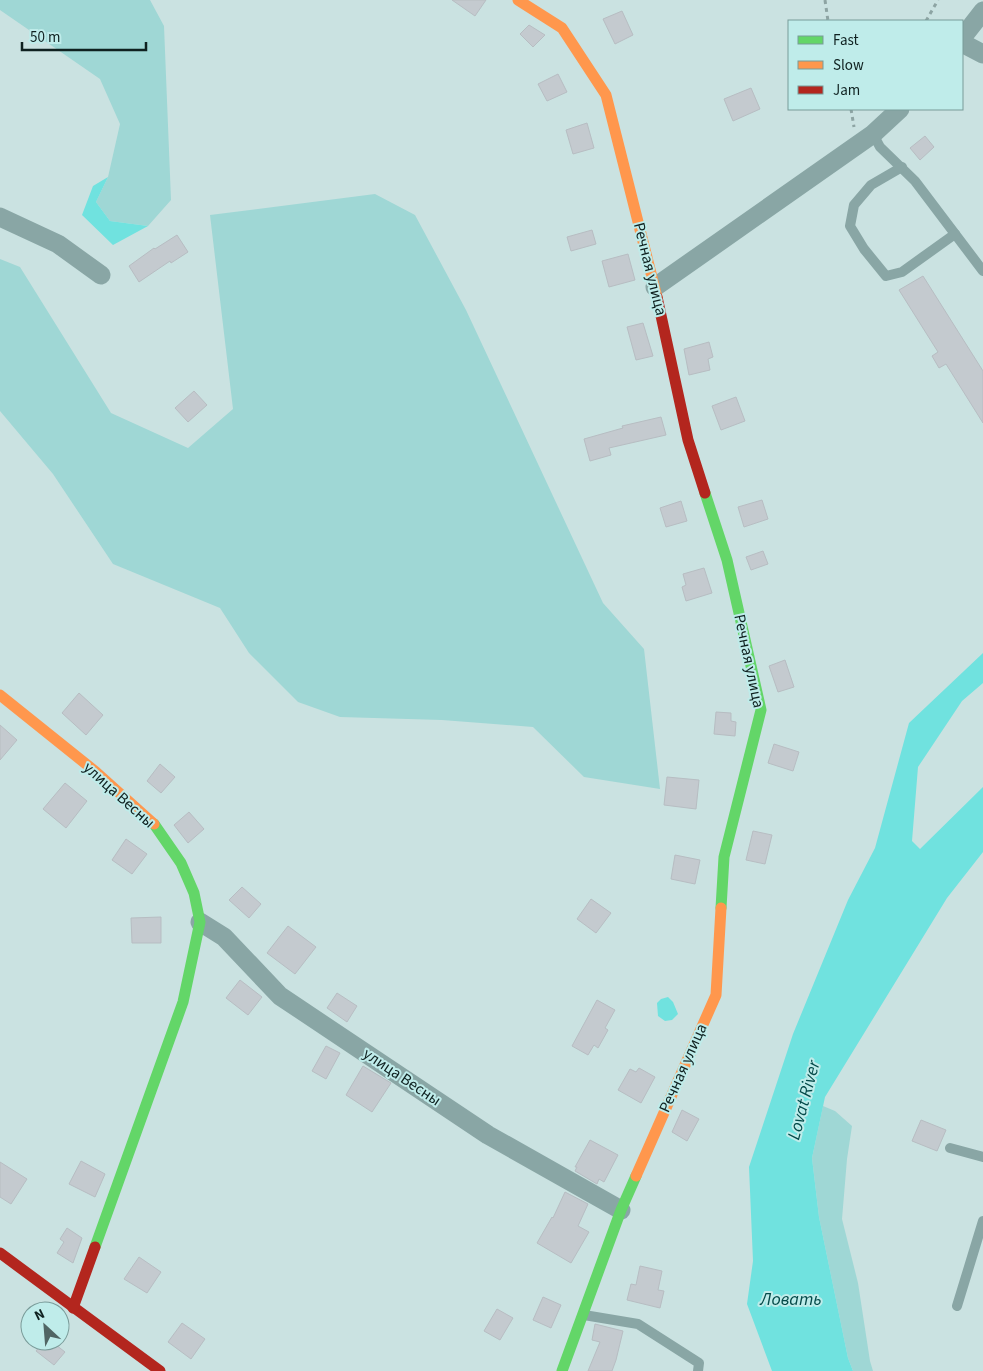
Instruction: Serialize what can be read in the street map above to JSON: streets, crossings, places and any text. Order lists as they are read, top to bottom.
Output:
{
  "streets": {
    "street": ["Речная улица", "улица Весны"]
  },
  "crossings": [
    ["Речная улица", "улица Весны"]
  ],
  "water": ["Lovat River", "Ловать"],
  "legend": ["Fast", "Slow", "Jam"],
  "scale_bar": "50 m",
  "north": "top left"
}
